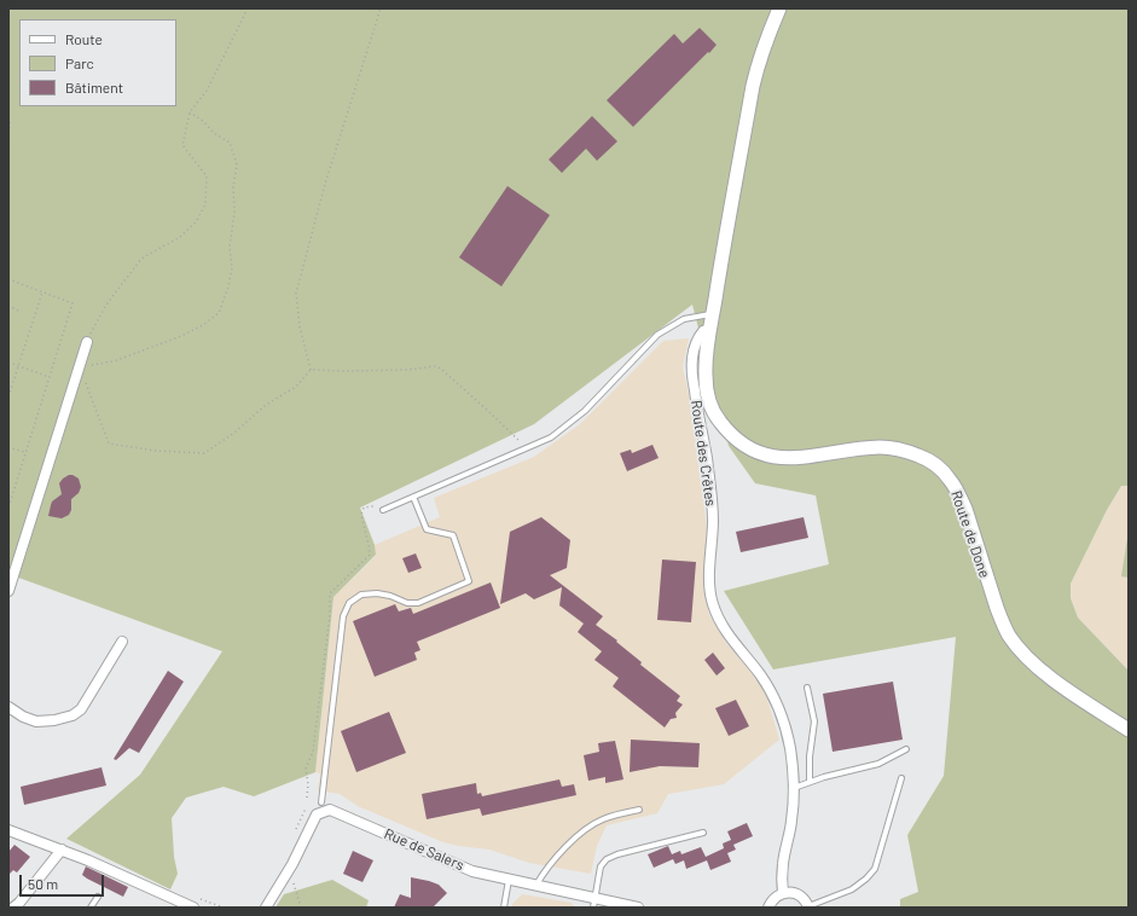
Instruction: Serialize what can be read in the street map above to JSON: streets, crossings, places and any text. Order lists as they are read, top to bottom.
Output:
{
  "streets": {
    "street": ["Route des Crêtes", "Route de Done", "Rue de Salers"]
  },
  "crossings": [
    ["Route des Crêtes", "Route de Done"]
  ],
  "legend": ["Route", "Parc", "Bâtiment"],
  "scale_bar": "50 m"
}
